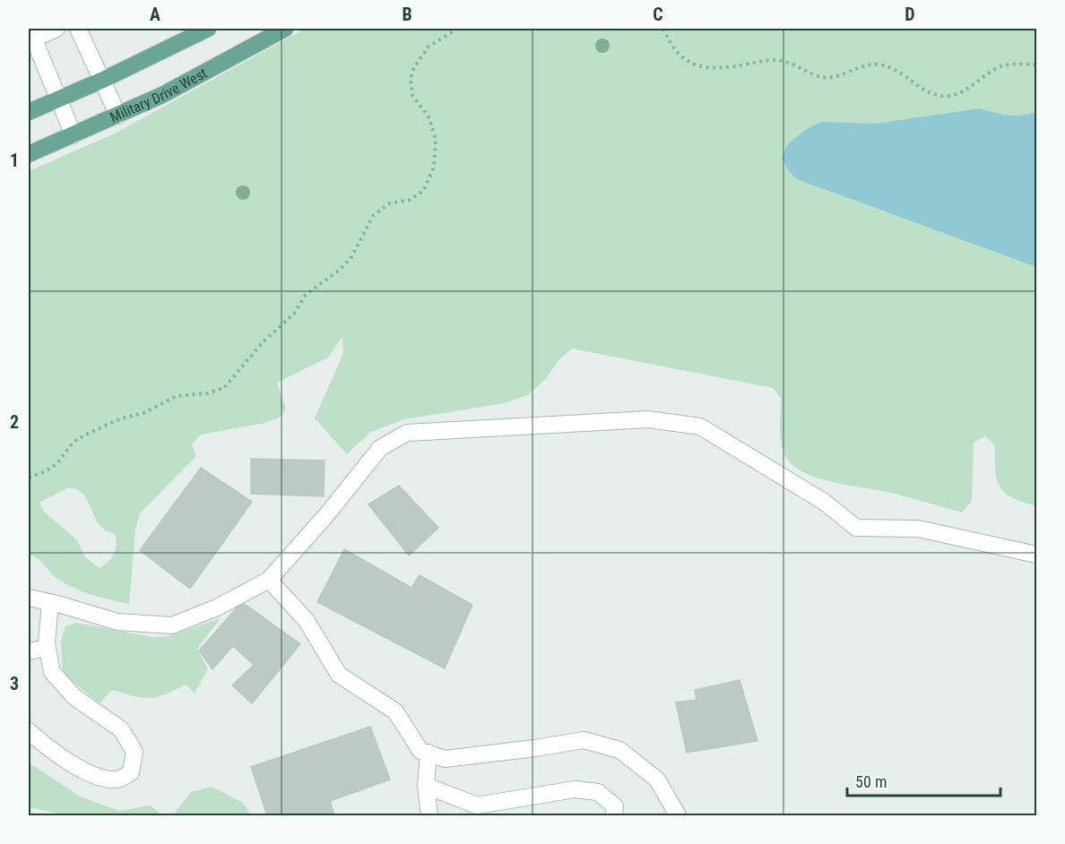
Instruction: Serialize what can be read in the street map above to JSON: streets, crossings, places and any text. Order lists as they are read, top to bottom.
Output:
{
  "streets": {
    "main road": ["Military Drive West"]
  },
  "scale_bar": "50 m",
  "grid": {
    "columns": [
      "A",
      "B",
      "C",
      "D"
    ],
    "rows": ["1", "2", "3"]
  }
}
